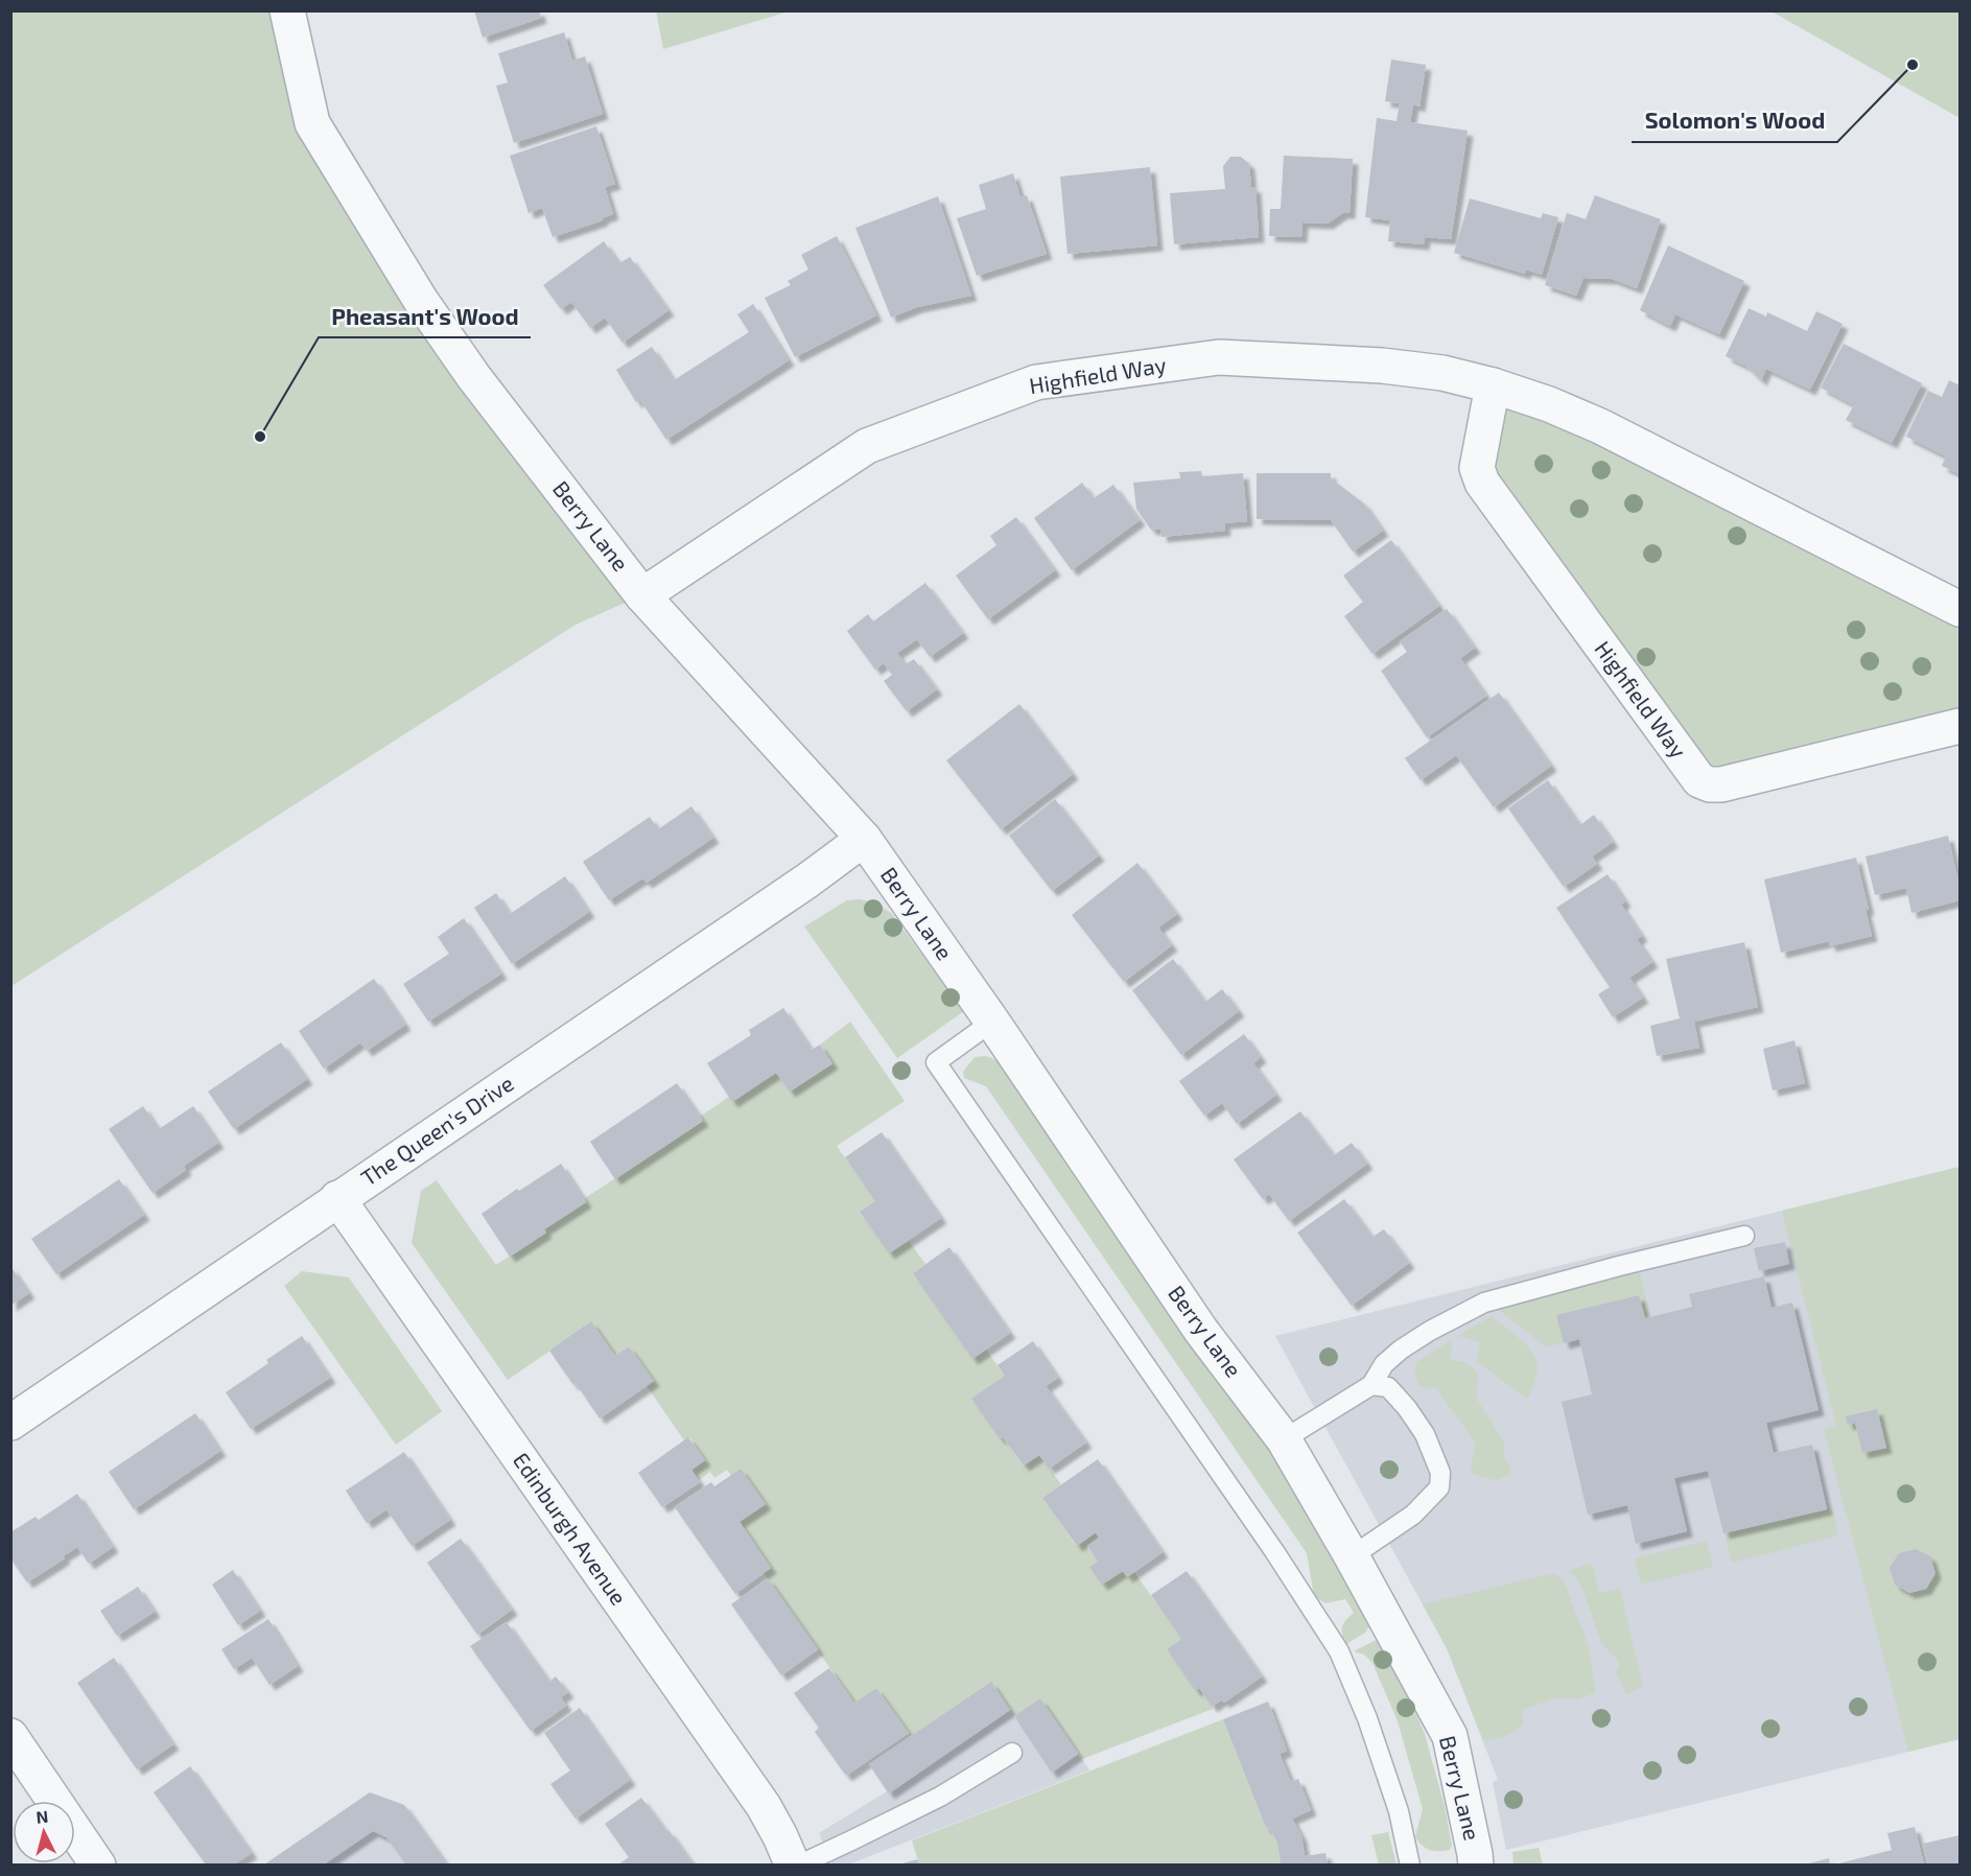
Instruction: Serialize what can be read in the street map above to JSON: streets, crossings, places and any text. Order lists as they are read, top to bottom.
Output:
{
  "streets": {
    "street": [
      "Highfield Way",
      "Berry Lane",
      "The Queen's Drive",
      "Edinburgh Avenue"
    ]
  },
  "crossings": [
    ["Highfield Way", "Berry Lane"],
    ["Berry Lane", "The Queen's Drive"],
    ["The Queen's Drive", "Edinburgh Avenue"]
  ],
  "places": ["Solomon's Wood", "Pheasant's Wood"],
  "north": "top"
}
